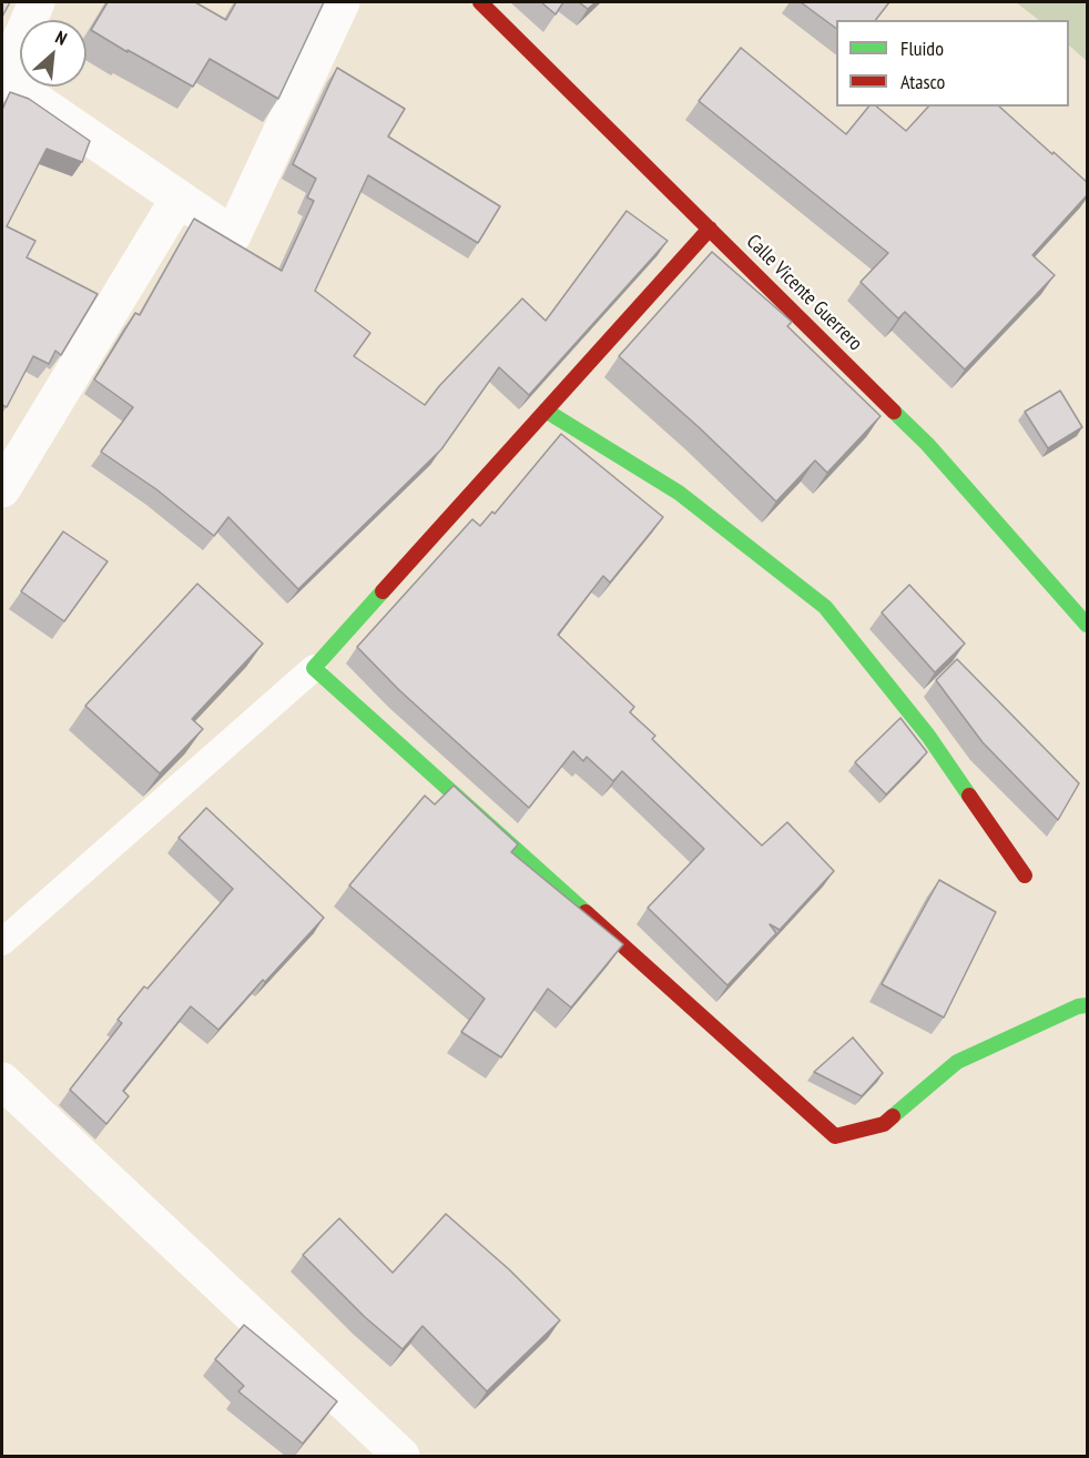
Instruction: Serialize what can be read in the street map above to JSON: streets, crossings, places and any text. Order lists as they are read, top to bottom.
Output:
{
  "streets": {
    "street": ["Calle Vicente Guerrero"]
  },
  "legend": ["Fluido", "Atasco"],
  "north": "top right"
}
